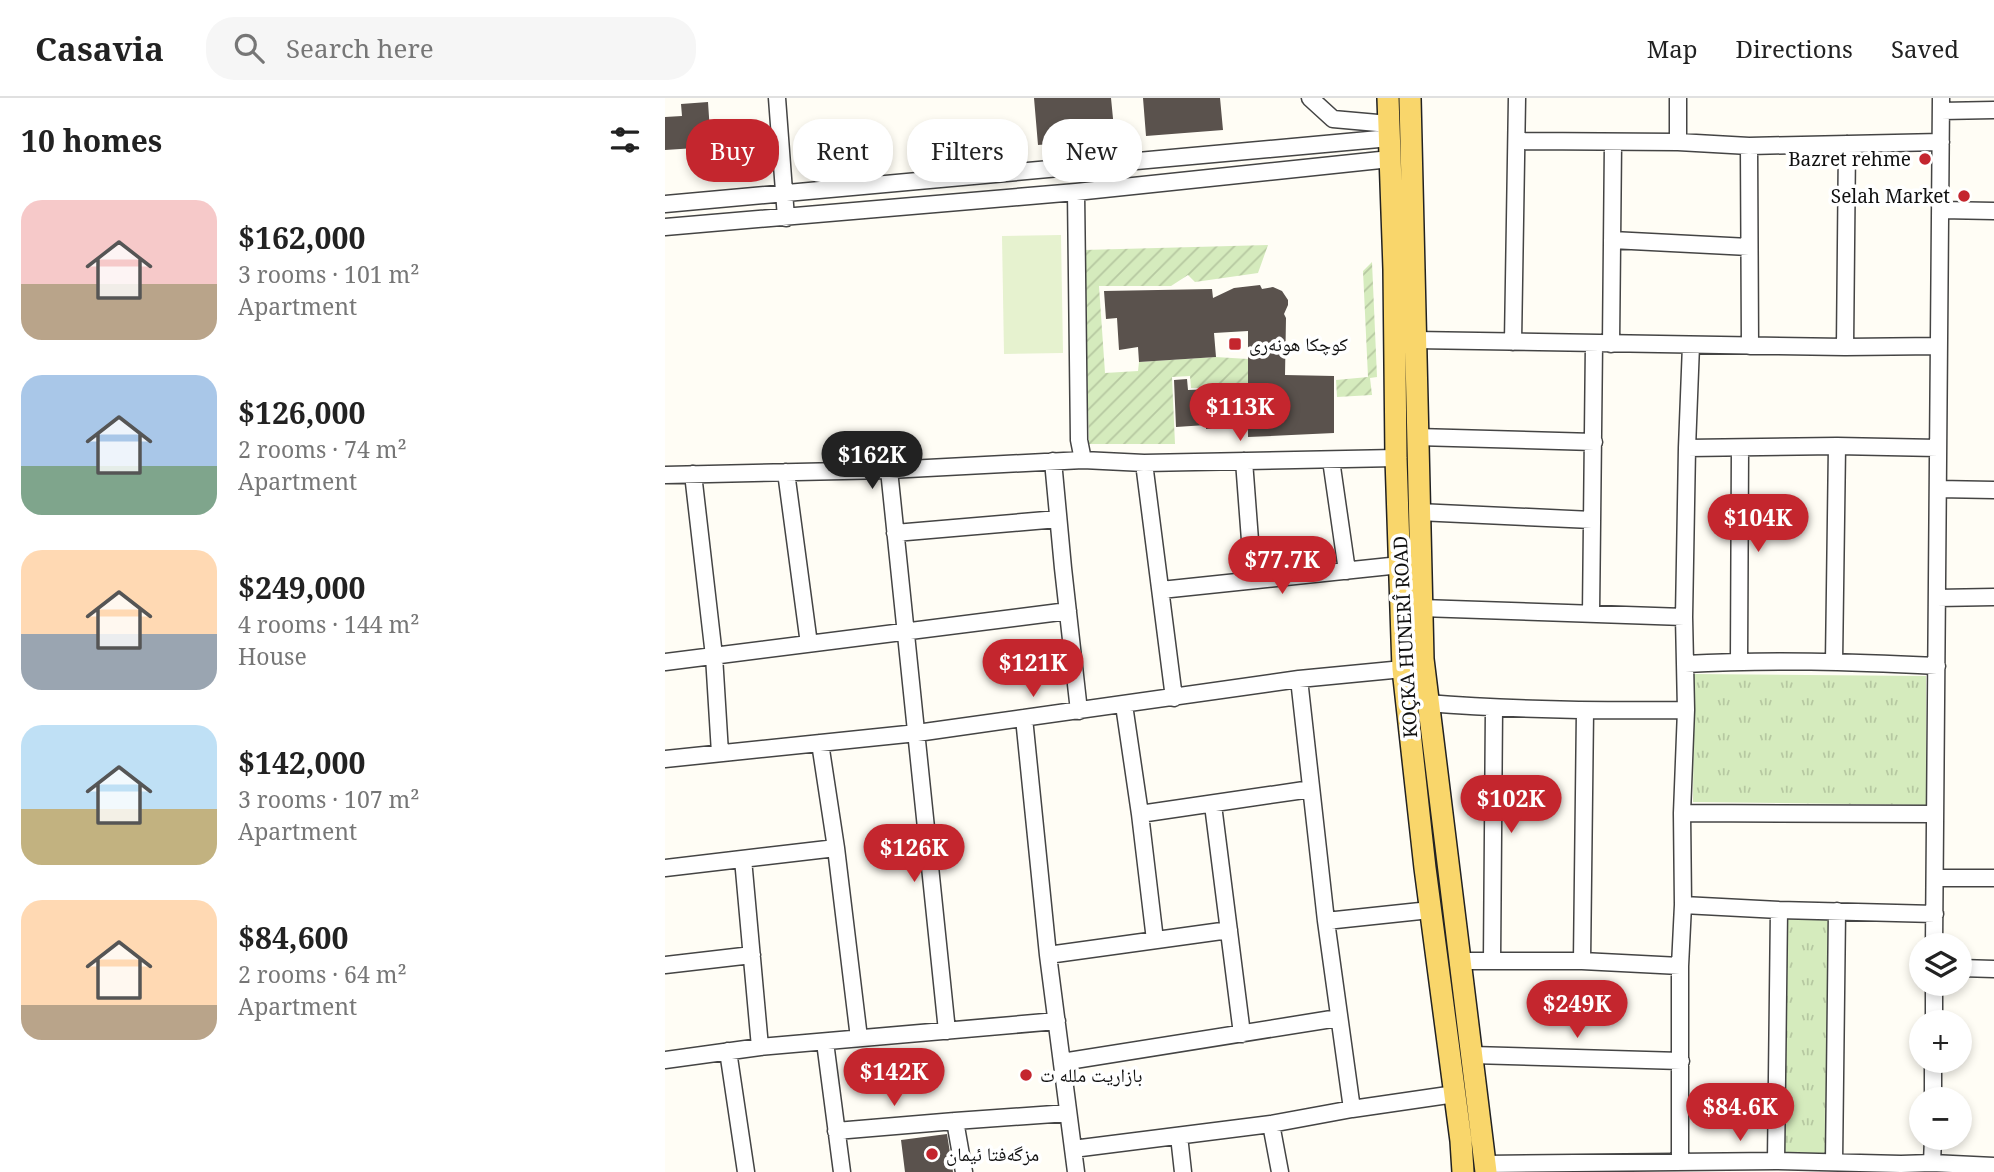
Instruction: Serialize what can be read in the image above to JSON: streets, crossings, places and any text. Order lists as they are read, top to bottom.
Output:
{
  "streets": {
    "main road": ["KOÇKA HUNERÎ ROAD"]
  },
  "places": {
    "other": [
      "Bazret rehme",
      "Selah Market",
      "بازاريت ملله ت",
      "مزگەفتا ئيمان"
    ],
    "transit": ["كوچكا هونەری"]
  },
  "page": {
    "header": "Casavia",
    "search": "Search here",
    "nav": ["Map", "Directions", "Saved"],
    "heading": "10 homes",
    "chip": [
      "Buy",
      "Rent",
      "Filters",
      "New"
    ],
    "list": [
      {
        "name": "$162,000",
        "note": "3 rooms · 101 m² · Apartment"
      },
      {
        "name": "$126,000",
        "note": "2 rooms · 74 m² · Apartment"
      },
      {
        "name": "$249,000",
        "note": "4 rooms · 144 m² · House"
      },
      {
        "name": "$142,000",
        "note": "3 rooms · 107 m² · Apartment"
      },
      {
        "name": "$84,600",
        "note": "2 rooms · 64 m² · Apartment"
      }
    ],
    "price": [
      "$113K",
      "$162K",
      "$104K",
      "$77.7K",
      "$121K",
      "$102K",
      "$126K",
      "$249K",
      "$142K",
      "$84.6K"
    ],
    "map_buttons": ["+", "−"]
  }
}
